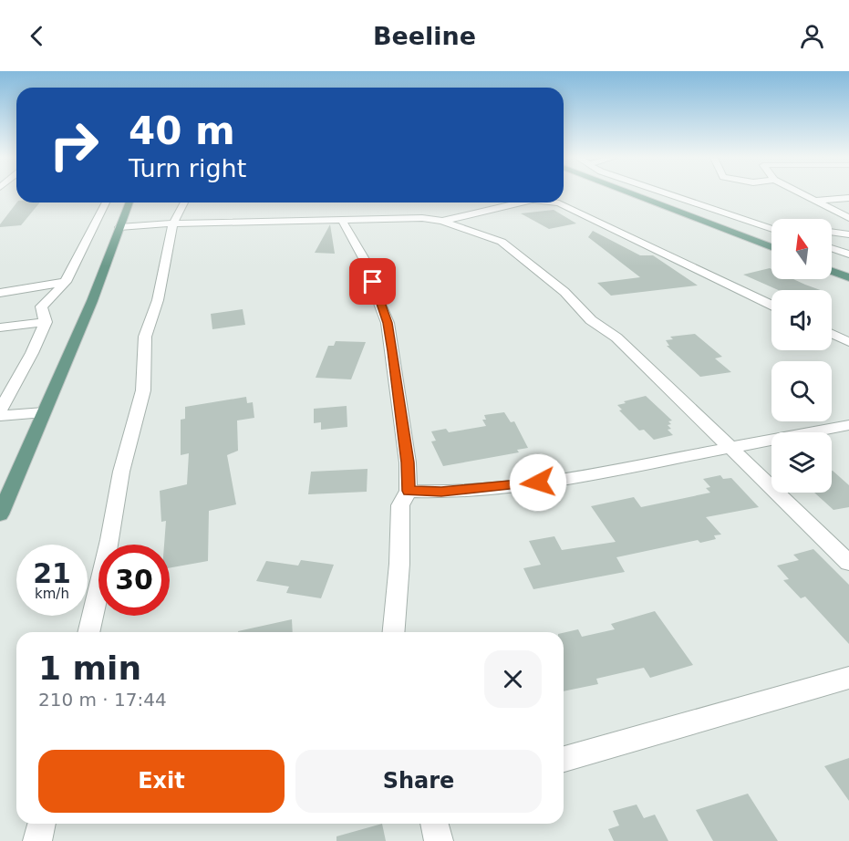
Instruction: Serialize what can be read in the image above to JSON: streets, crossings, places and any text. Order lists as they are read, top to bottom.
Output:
{
  "north": "top",
  "page": {
    "header": "Beeline",
    "turn": ["40 m", "Turn right"],
    "speed": "21 km/h",
    "limit": "30",
    "heading": ["1 min", "210 m · 17:44"],
    "buttons": ["Exit", "Share"]
  }
}
